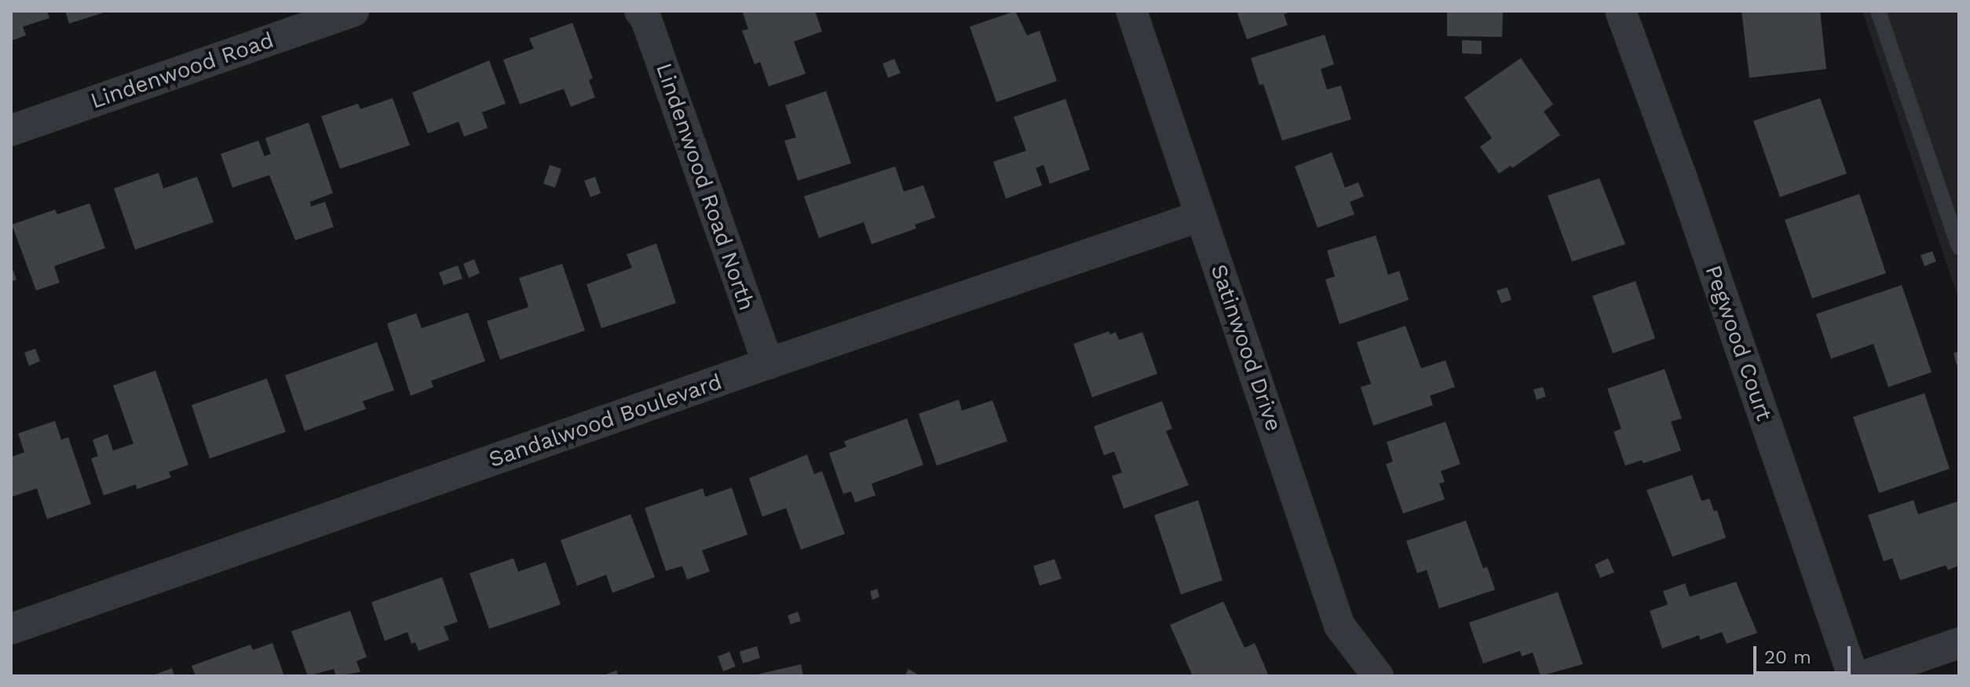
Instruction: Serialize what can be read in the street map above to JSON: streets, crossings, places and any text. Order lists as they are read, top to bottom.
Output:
{
  "streets": {
    "street": [
      "Lindenwood Road",
      "Lindenwood Road North",
      "Pegwood Court",
      "Satinwood Drive",
      "Sandalwood Boulevard"
    ]
  },
  "crossings": [
    ["Lindenwood Road North", "Sandalwood Boulevard"],
    ["Satinwood Drive", "Sandalwood Boulevard"]
  ],
  "scale_bar": "20 m"
}
